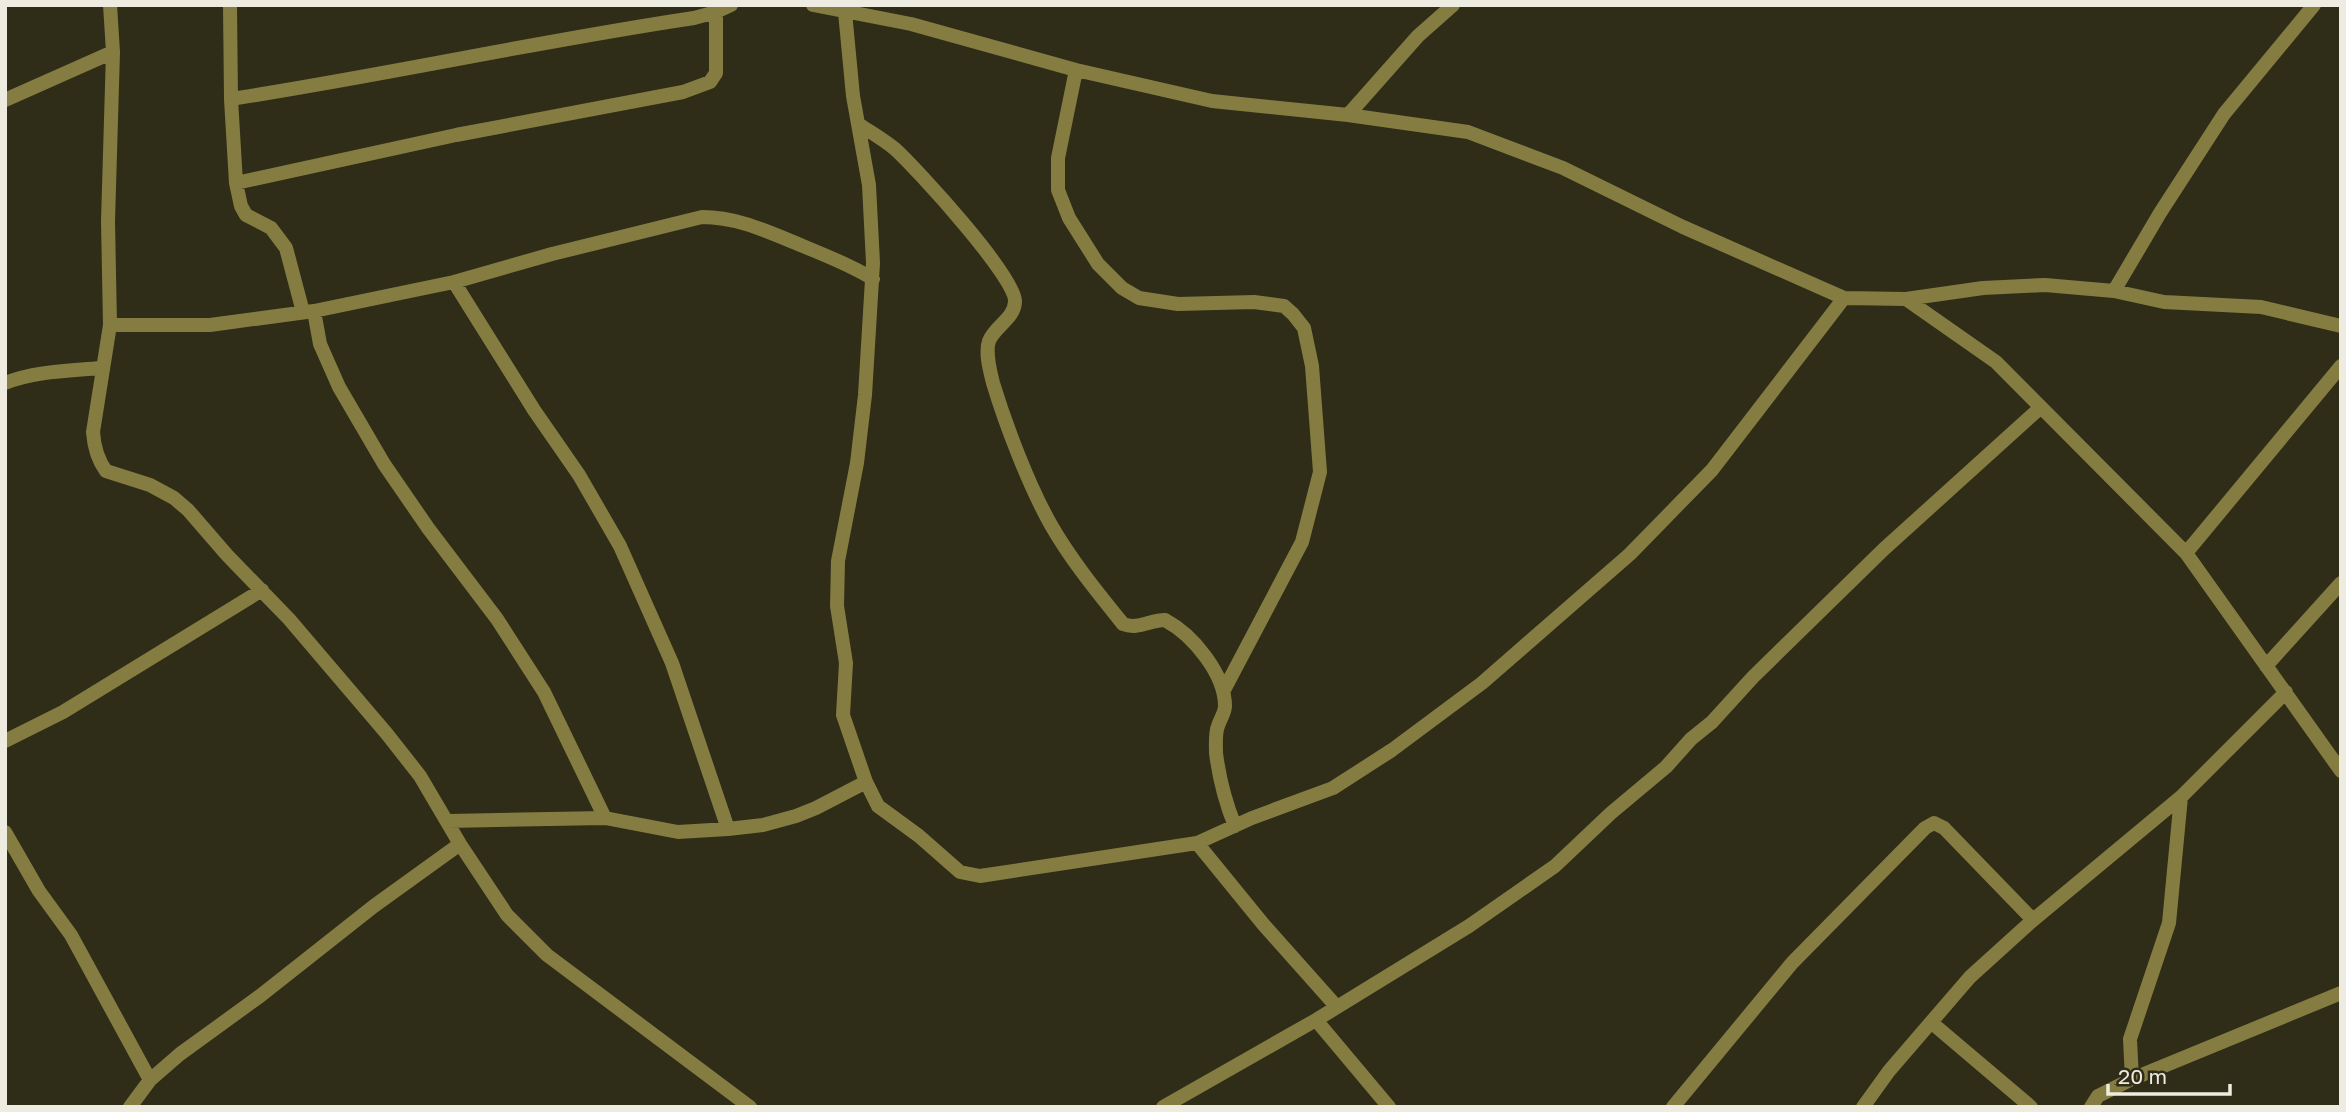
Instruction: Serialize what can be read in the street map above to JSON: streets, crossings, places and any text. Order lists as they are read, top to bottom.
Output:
{
  "scale_bar": "20 m"
}
